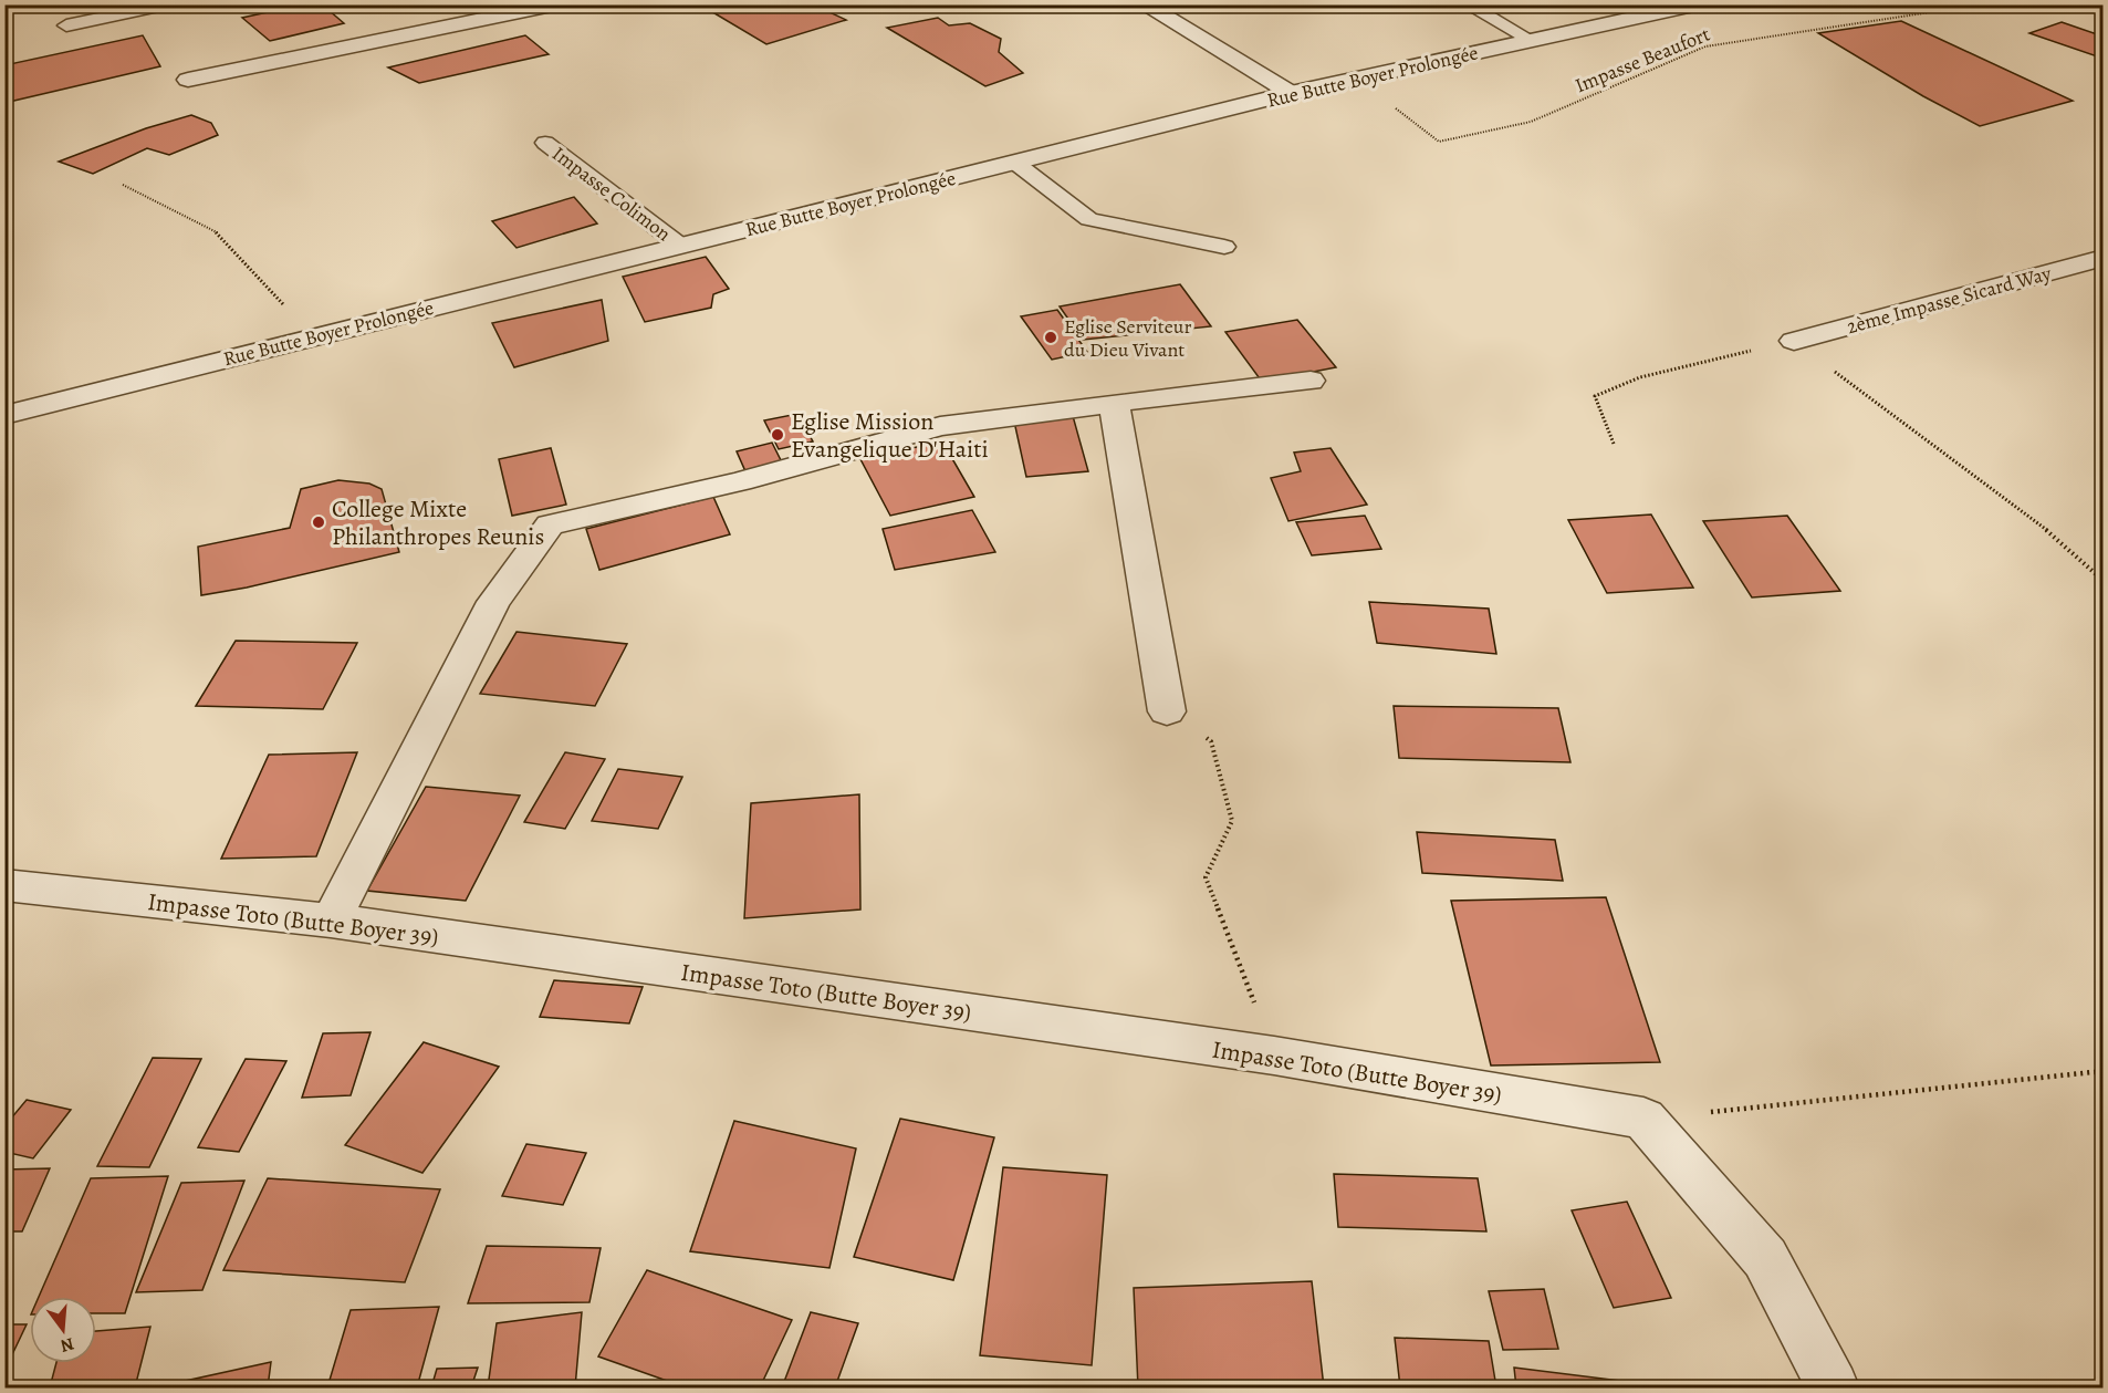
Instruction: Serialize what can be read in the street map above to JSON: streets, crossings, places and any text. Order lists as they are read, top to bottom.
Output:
{
  "streets": {
    "street": ["Rue Butte Boyer Prolongée", "2ème Impasse Sicard Way", "Impasse Toto (Butte Boyer 39)"],
    "lane": ["Impasse Colimon"],
    "path": ["Impasse Beaufort"]
  },
  "crossings": [
    ["Impasse Beaufort", "Rue Butte Boyer Prolongée"],
    ["Rue Butte Boyer Prolongée", "Impasse Colimon"]
  ],
  "places": ["Eglise Serviteur du Dieu Vivant", "Eglise Mission Evangelique D'Haiti", "College Mixte Philanthropes Reunis"],
  "north": "bottom"
}
